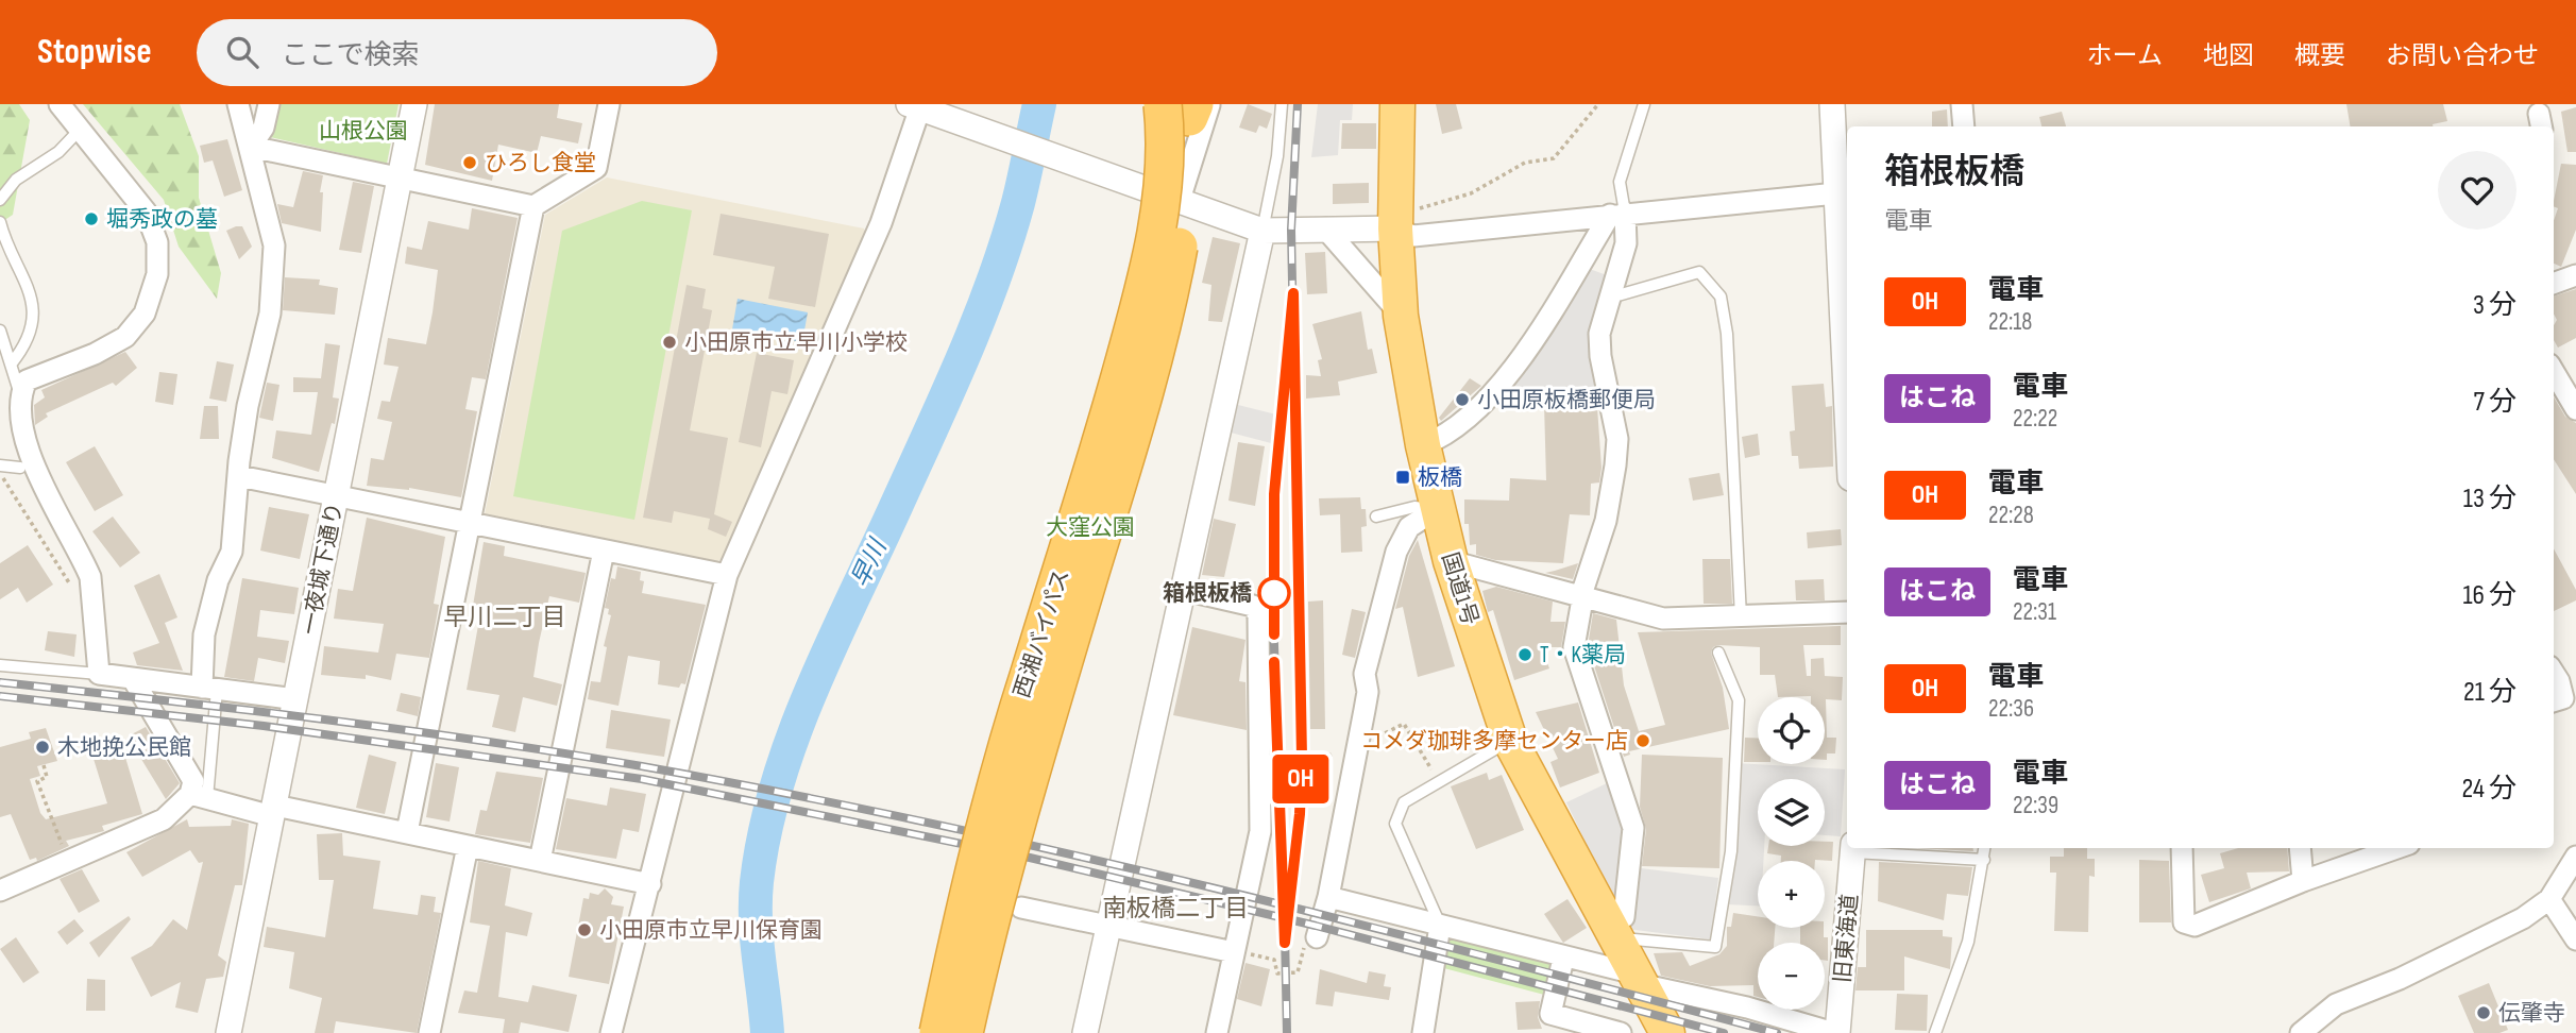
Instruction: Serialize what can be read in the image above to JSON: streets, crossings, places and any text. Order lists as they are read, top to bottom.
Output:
{
  "streets": {
    "highway": ["国道1号", "西湘バイパス"],
    "street": ["一夜城下通り", "旧東海道"]
  },
  "districts": ["早川二丁目", "南板橋二丁目"],
  "water": ["早川"],
  "parks": ["山根公園", "大窪公園"],
  "places": {
    "other": [
      "ひろし食堂",
      "堀秀政の墓",
      "小田原市立早川小学校",
      "小田原板橋郵便局",
      "箱根板橋",
      "T・K薬局",
      "コメダ珈琲多摩センター店",
      "木地挽公民館",
      "小田原市立早川保育園",
      "伝肇寺"
    ],
    "transit": ["板橋"]
  },
  "page": {
    "header": "Stopwise",
    "search": "ここで検索",
    "nav": [
      "ホーム",
      "地図",
      "概要",
      "お問い合わせ"
    ],
    "on_map": "OH",
    "heading": ["箱根板橋", "電車"],
    "list": [
      {
        "mark": "OH",
        "name": "電車",
        "note": "22:18",
        "value": "3 分"
      },
      {
        "mark": "はこね",
        "name": "電車",
        "note": "22:22",
        "value": "7 分"
      },
      {
        "mark": "OH",
        "name": "電車",
        "note": "22:28",
        "value": "13 分"
      },
      {
        "mark": "はこね",
        "name": "電車",
        "note": "22:31",
        "value": "16 分"
      },
      {
        "mark": "OH",
        "name": "電車",
        "note": "22:36",
        "value": "21 分"
      },
      {
        "mark": "はこね",
        "name": "電車",
        "note": "22:39",
        "value": "24 分"
      }
    ],
    "map_buttons": ["+", "−"]
  }
}
